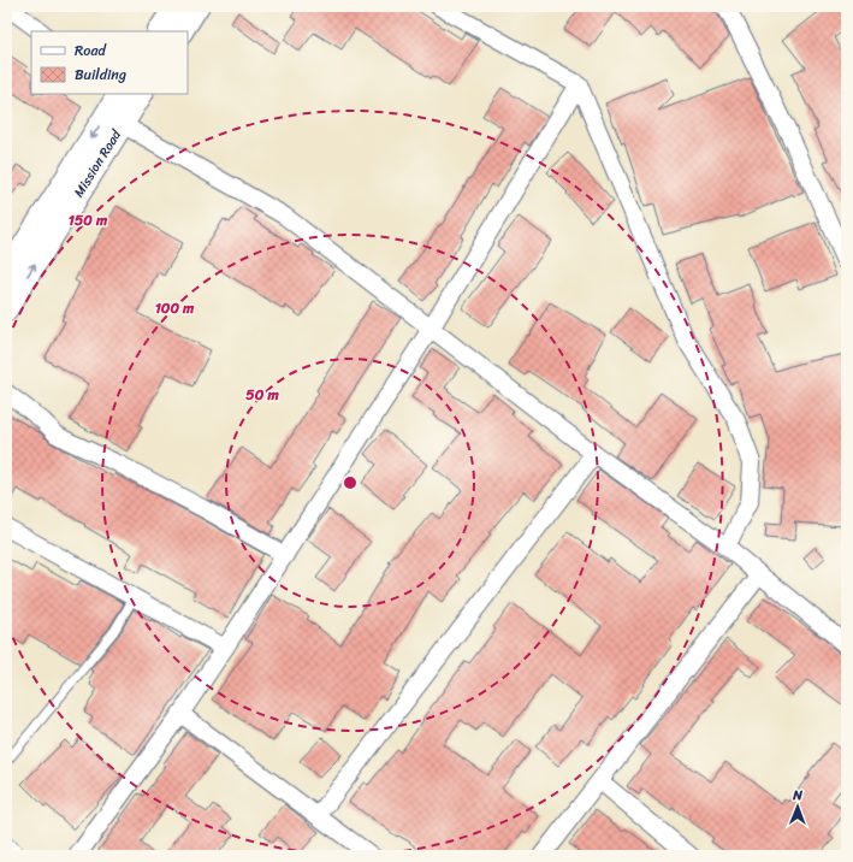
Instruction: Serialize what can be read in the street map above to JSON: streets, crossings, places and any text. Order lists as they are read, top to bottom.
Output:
{
  "streets": {
    "street": ["Mission Road"]
  },
  "legend": ["Road", "Building"],
  "north": "top",
  "rings": ["150 m", "100 m", "50 m"]
}
